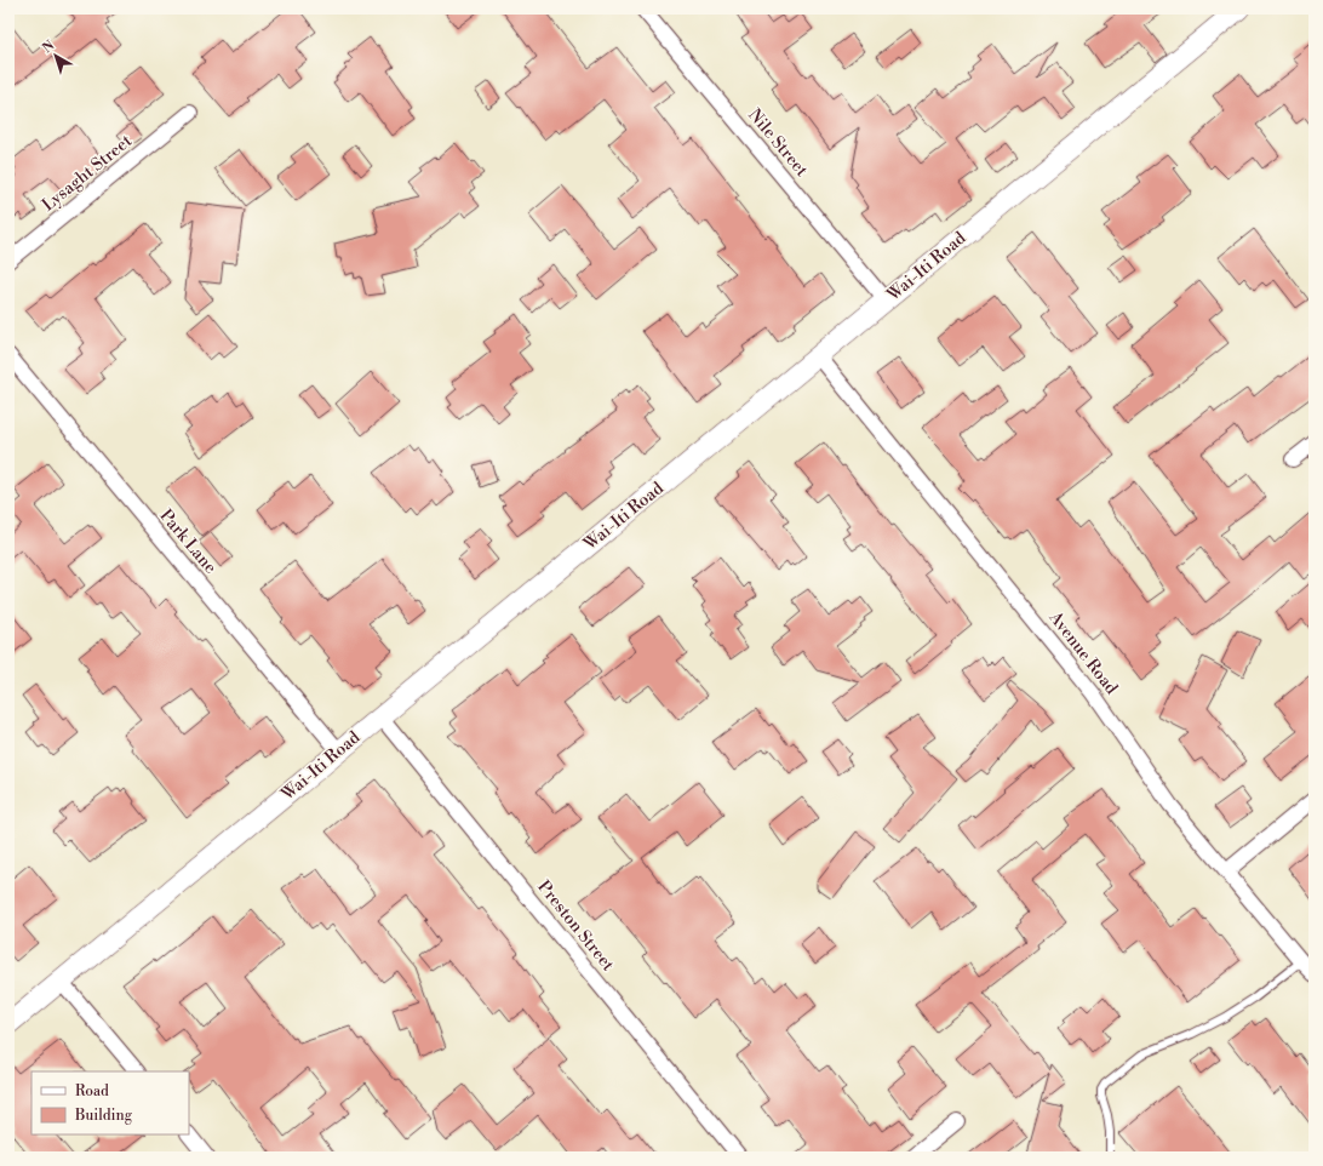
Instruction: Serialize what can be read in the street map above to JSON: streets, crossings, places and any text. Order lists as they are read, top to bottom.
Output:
{
  "streets": {
    "main road": ["Wai-Iti Road"],
    "street": [
      "Nile Street",
      "Lysaght Street",
      "Park Lane",
      "Avenue Road",
      "Preston Street"
    ]
  },
  "crossings": [
    ["Nile Street", "Wai-Iti Road"],
    ["Wai-Iti Road", "Park Lane"],
    ["Wai-Iti Road", "Avenue Road"],
    ["Wai-Iti Road", "Preston Street"]
  ],
  "legend": ["Road", "Building"],
  "north": "top left"
}
